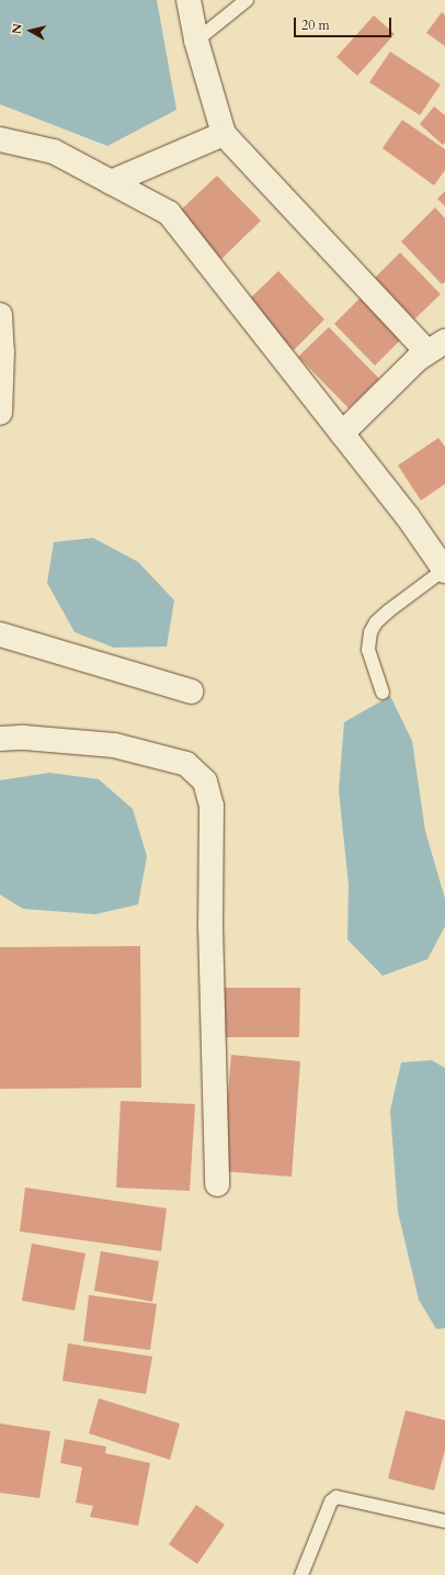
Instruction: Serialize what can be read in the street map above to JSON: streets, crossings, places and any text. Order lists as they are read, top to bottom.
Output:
{
  "scale_bar": "20 m",
  "north": "left"
}
